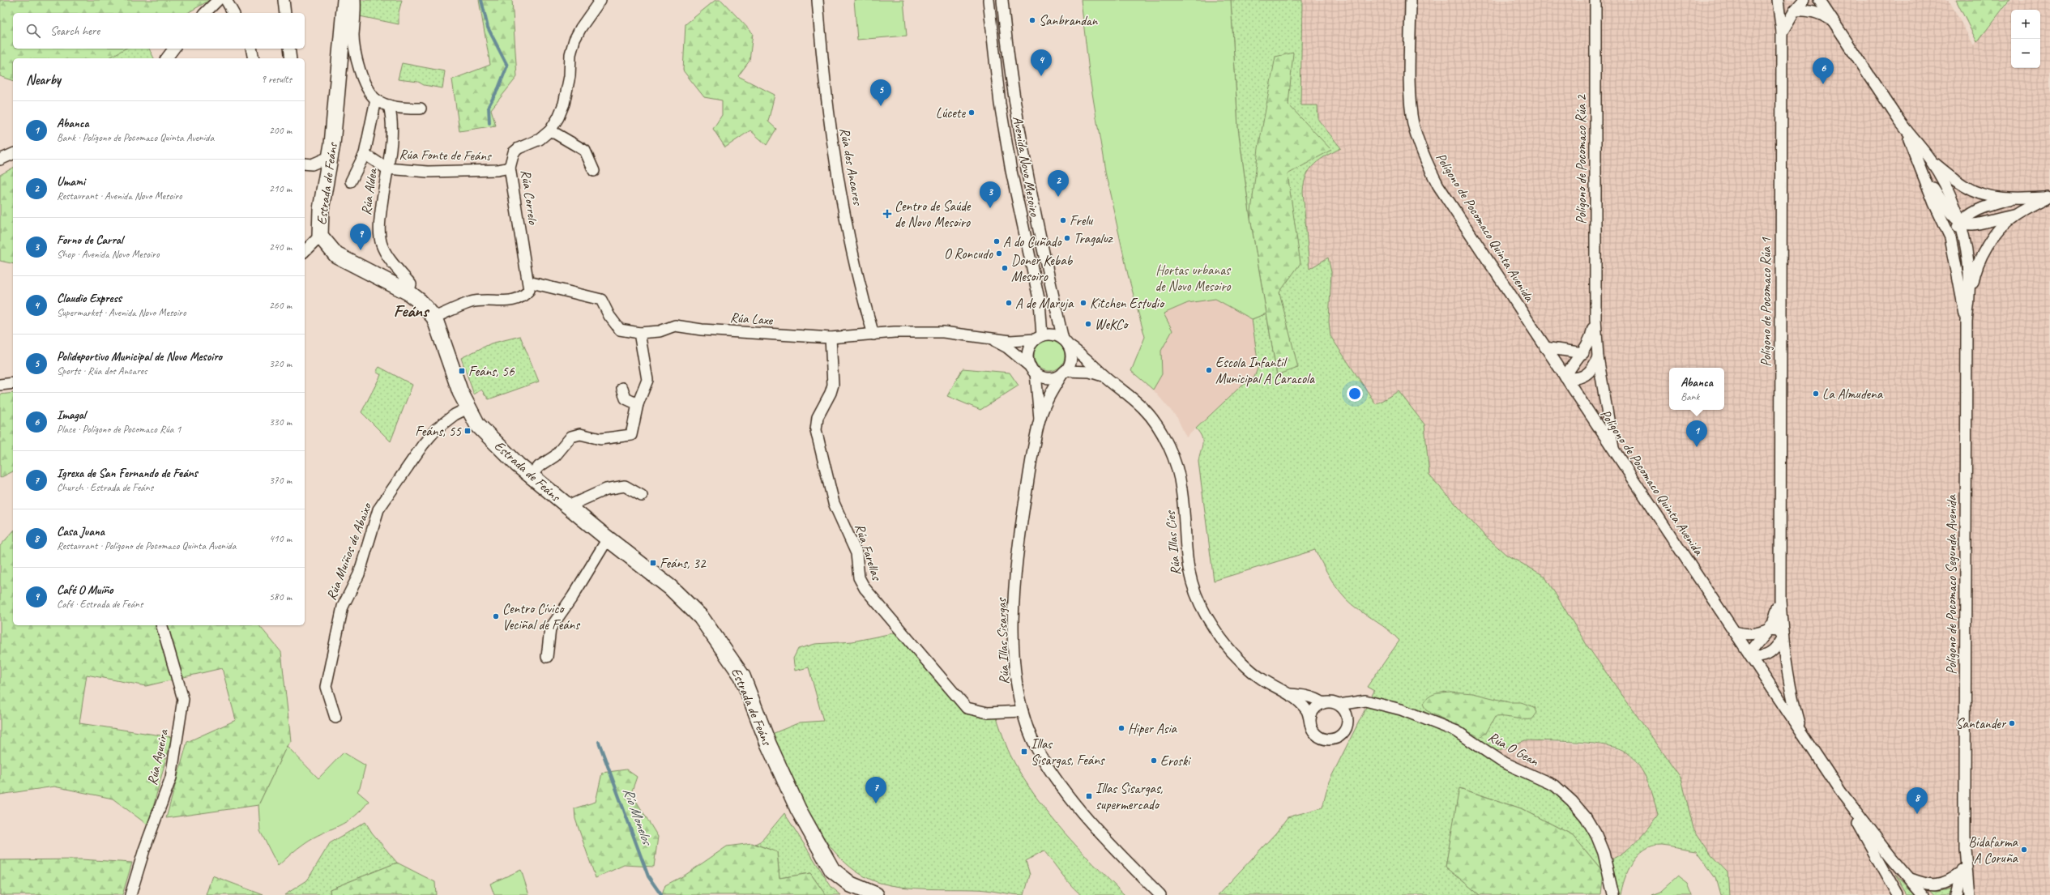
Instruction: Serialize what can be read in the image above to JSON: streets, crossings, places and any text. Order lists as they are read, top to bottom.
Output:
{
  "streets": {
    "street": [
      "Rúa Fonte de Feáns",
      "Polígono de Pocomaco Rúa 2",
      "Rúa dos Ancares",
      "Avenida Novo Mesoiro",
      "Estrada de Feáns",
      "Rúa Aldea",
      "Rúa Correlo",
      "Polígono de Pocomaco Quinta Avenida",
      "Polígono de Pocomaco Rúa 1",
      "Rúa Laxe",
      "Rúa Illas Cíes",
      "Rúa Muíños de Abaixo",
      "Rúa Farellas",
      "Polígono de Pocomaco Segunda Avenida",
      "Rúa Illas Sisargas",
      "Rúa O Gean",
      "Rúa Agueira"
    ]
  },
  "crossings": [
    ["Rúa Fonte de Feáns", "Rúa Aldea"],
    ["Rúa Fonte de Feáns", "Rúa Correlo"],
    ["Polígono de Pocomaco Rúa 2", "Polígono de Pocomaco Quinta Avenida"],
    ["Rúa dos Ancares", "Rúa Laxe"],
    ["Avenida Novo Mesoiro", "Rúa Laxe"],
    ["Avenida Novo Mesoiro", "Rúa Illas Cíes"],
    ["Avenida Novo Mesoiro", "Rúa Illas Sisargas"],
    ["Estrada de Feáns", "Rúa Aldea"],
    ["Estrada de Feáns", "Rúa Correlo"],
    ["Estrada de Feáns", "Rúa Muíños de Abaixo"],
    ["Rúa Correlo", "Rúa Laxe"],
    ["Polígono de Pocomaco Quinta Avenida", "Polígono de Pocomaco Rúa 1"],
    ["Rúa Laxe", "Rúa Illas Cíes"],
    ["Rúa Laxe", "Rúa Farellas"],
    ["Rúa Laxe", "Rúa Illas Sisargas"],
    ["Rúa Illas Cíes", "Rúa Illas Sisargas"],
    ["Rúa Illas Cíes", "Rúa O Gean"],
    ["Rúa Farellas", "Rúa Illas Sisargas"]
  ],
  "districts": ["Feáns"],
  "water": ["Río Monelos"],
  "parks": ["Hortas urbanas de Novo Mesoiro"],
  "places": {
    "other": [
      "Sanbrandan",
      "Lúcete",
      "Frelu",
      "Tragaluz",
      "A do Cuñado",
      "O Roncudo",
      "Doner Kebab Mesoiro",
      "A de Maruja",
      "Kitchen Estudio",
      "WeKCo",
      "Escola Infantil Municipal A Caracola",
      "La Almudena",
      "Centro Cívico Veciñal de Feáns",
      "Santander",
      "Hiper Asia",
      "Eroski",
      "Bidafarma A Coruña"
    ],
    "health": ["Centro de Saúde de Novo Mesoiro"],
    "transit": [
      "Feáns, 56",
      "Feáns, 55",
      "Feáns, 32",
      "Illas Sisargas, Feáns",
      "Illas Sisargas, supermercado"
    ]
  },
  "page": {
    "map_buttons": ["+", "−"],
    "search": "Search here",
    "pins": [
      "4",
      "6",
      "5",
      "2",
      "3",
      "9",
      "1",
      "7",
      "8"
    ],
    "heading": ["Nearby", "9 results"],
    "list": [
      {
        "mark": "1",
        "name": "Abanca",
        "note": "Bank · Polígono de Pocomaco Quinta Avenida",
        "value": "200 m"
      },
      {
        "mark": "2",
        "name": "Umami",
        "note": "Restaurant · Avenida Novo Mesoiro",
        "value": "210 m"
      },
      {
        "mark": "3",
        "name": "Forno de Carral",
        "note": "Shop · Avenida Novo Mesoiro",
        "value": "240 m"
      },
      {
        "mark": "4",
        "name": "Claudio Express",
        "note": "Supermarket · Avenida Novo Mesoiro",
        "value": "260 m"
      },
      {
        "mark": "5",
        "name": "Polideportivo Municipal de Novo Mesoiro",
        "note": "Sports · Rúa dos Ancares",
        "value": "320 m"
      },
      {
        "mark": "6",
        "name": "Imagal",
        "note": "Place · Polígono de Pocomaco Rúa 1",
        "value": "330 m"
      },
      {
        "mark": "7",
        "name": "Igrexa de San Fernando de Feáns",
        "note": "Church · Estrada de Feáns",
        "value": "370 m"
      },
      {
        "mark": "8",
        "name": "Casa Juana",
        "note": "Restaurant · Polígono de Pocomaco Quinta Avenida",
        "value": "410 m"
      },
      {
        "mark": "9",
        "name": "Café O Muíño",
        "note": "Café · Estrada de Feáns",
        "value": "580 m"
      }
    ],
    "popup": ["Abanca", "Bank"]
  }
}
